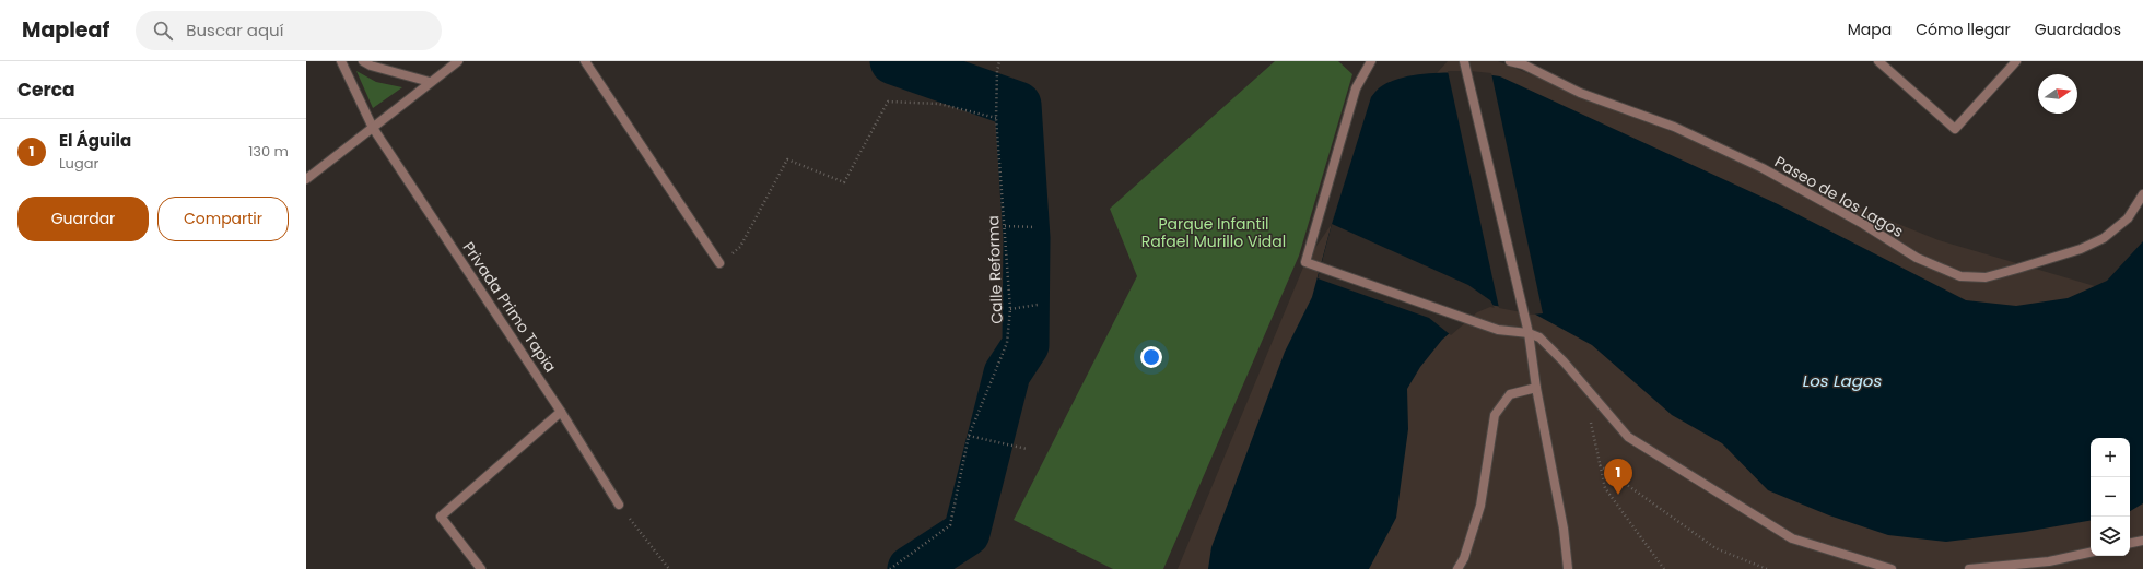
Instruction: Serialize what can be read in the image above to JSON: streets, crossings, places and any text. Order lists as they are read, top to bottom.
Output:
{
  "streets": {
    "street": ["Paseo de los Lagos", "Privada Primo Tapia"],
    "path": ["Calle Reforma"]
  },
  "water": ["Los Lagos"],
  "parks": ["Parque Infantil Rafael Murillo Vidal"],
  "north": "right",
  "page": {
    "header": "Mapleaf",
    "search": "Buscar aquí",
    "nav": ["Mapa", "Cómo llegar", "Guardados"],
    "heading": "Cerca",
    "list": [
      {
        "mark": "1",
        "name": "El Águila",
        "note": "Lugar",
        "value": "130 m"
      }
    ],
    "buttons": ["Guardar", "Compartir"],
    "map_buttons": ["+", "−"],
    "pins": "1"
  }
}
